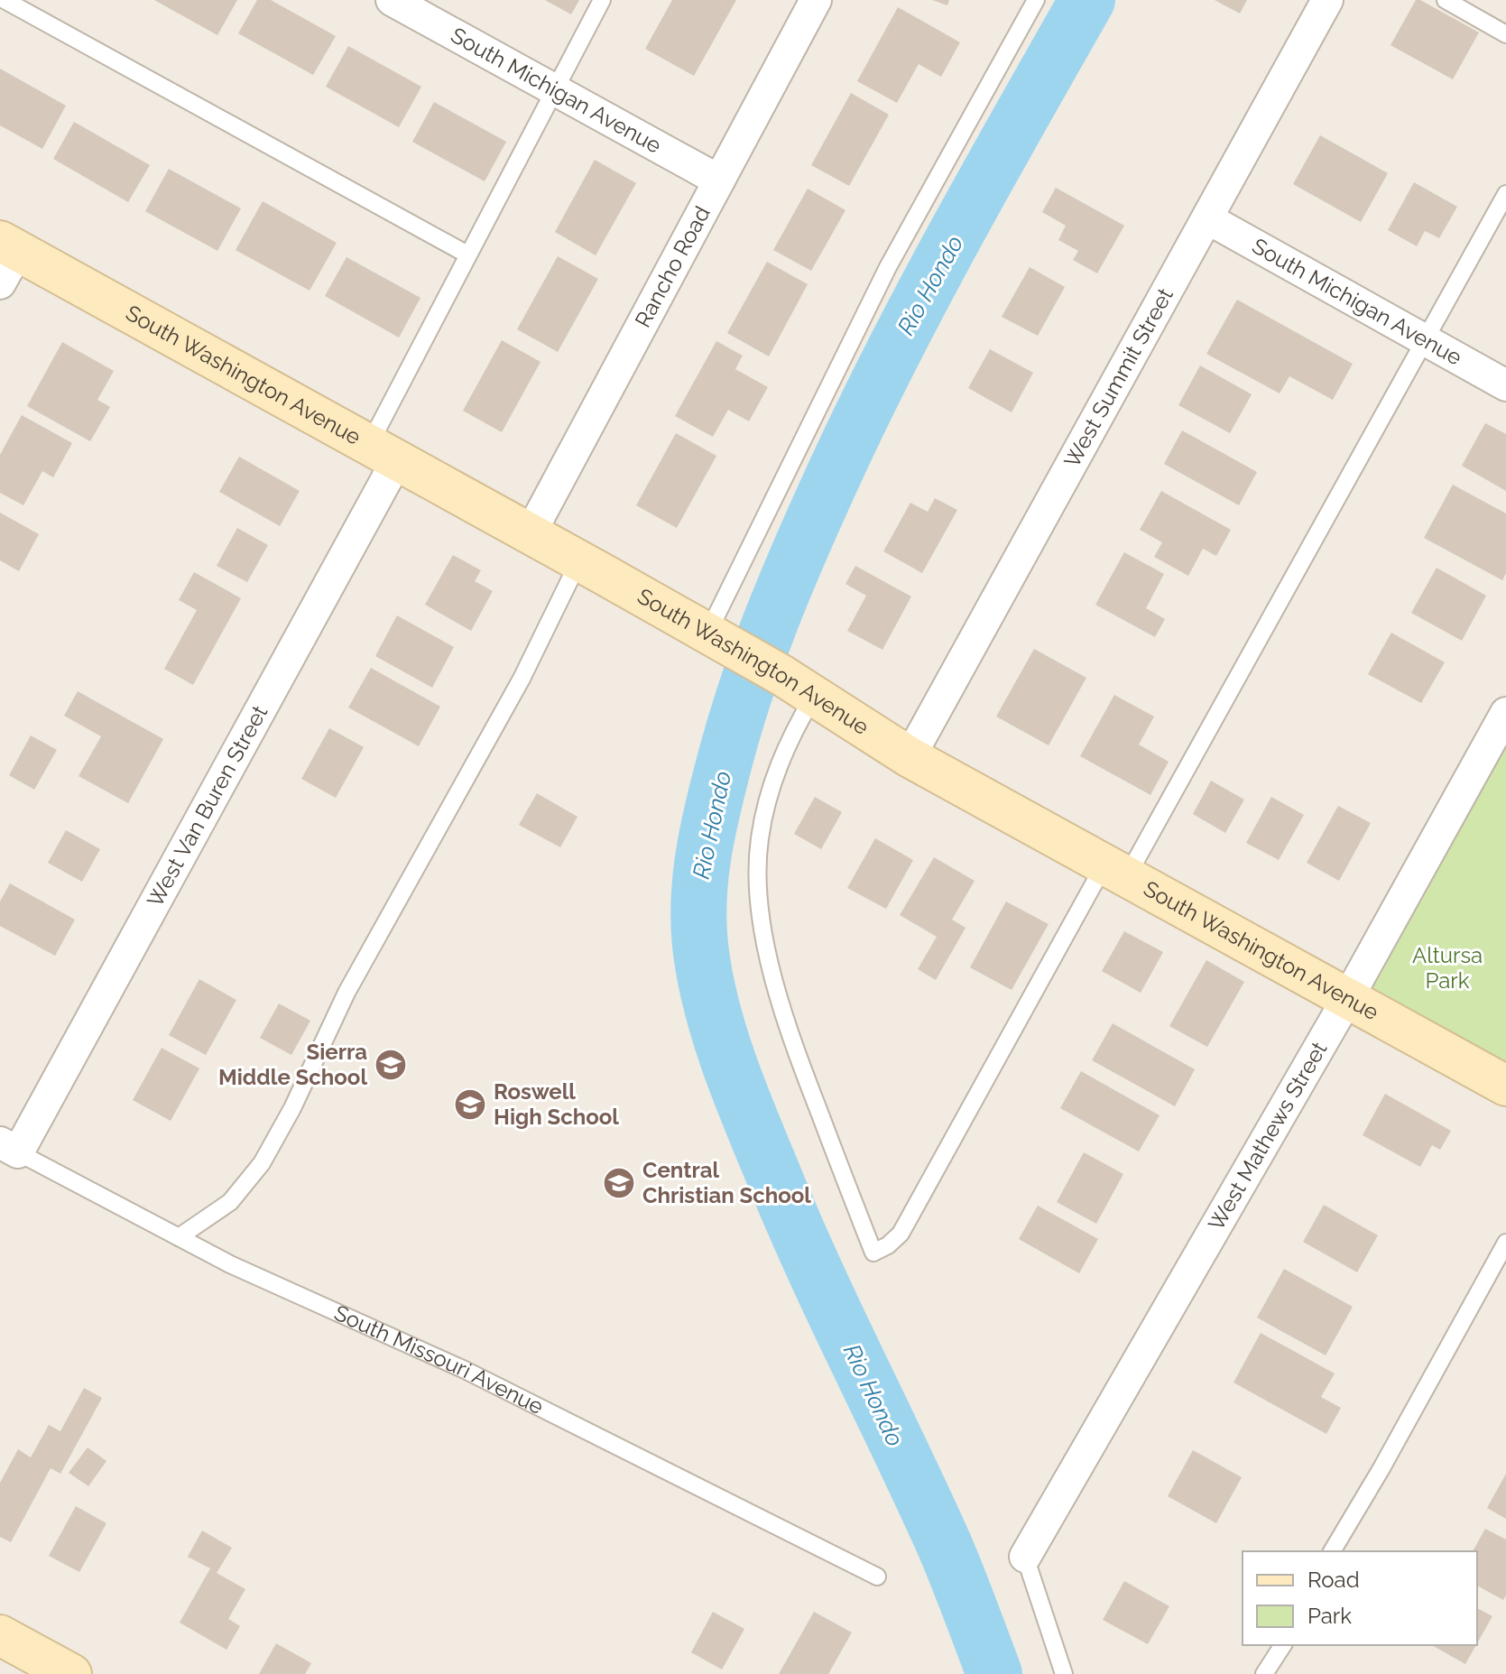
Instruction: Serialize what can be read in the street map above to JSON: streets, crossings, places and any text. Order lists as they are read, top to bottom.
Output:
{
  "streets": {
    "street": [
      "South Michigan Avenue",
      "Rancho Road",
      "South Washington Avenue",
      "West Summit Street",
      "West Van Buren Street",
      "West Mathews Street"
    ],
    "lane": ["South Missouri Avenue"]
  },
  "crossings": [
    ["South Michigan Avenue", "Rancho Road"],
    ["South Michigan Avenue", "West Summit Street"],
    ["Rancho Road", "South Washington Avenue"],
    ["South Washington Avenue", "West Summit Street"],
    ["South Washington Avenue", "West Van Buren Street"],
    ["South Washington Avenue", "West Mathews Street"],
    ["West Van Buren Street", "South Missouri Avenue"]
  ],
  "water": ["Rio Hondo"],
  "parks": ["Altursa Park"],
  "places": {
    "school or university": ["Sierra Middle School", "Roswell High School", "Central Christian School"]
  },
  "legend": ["Road", "Park"]
}
